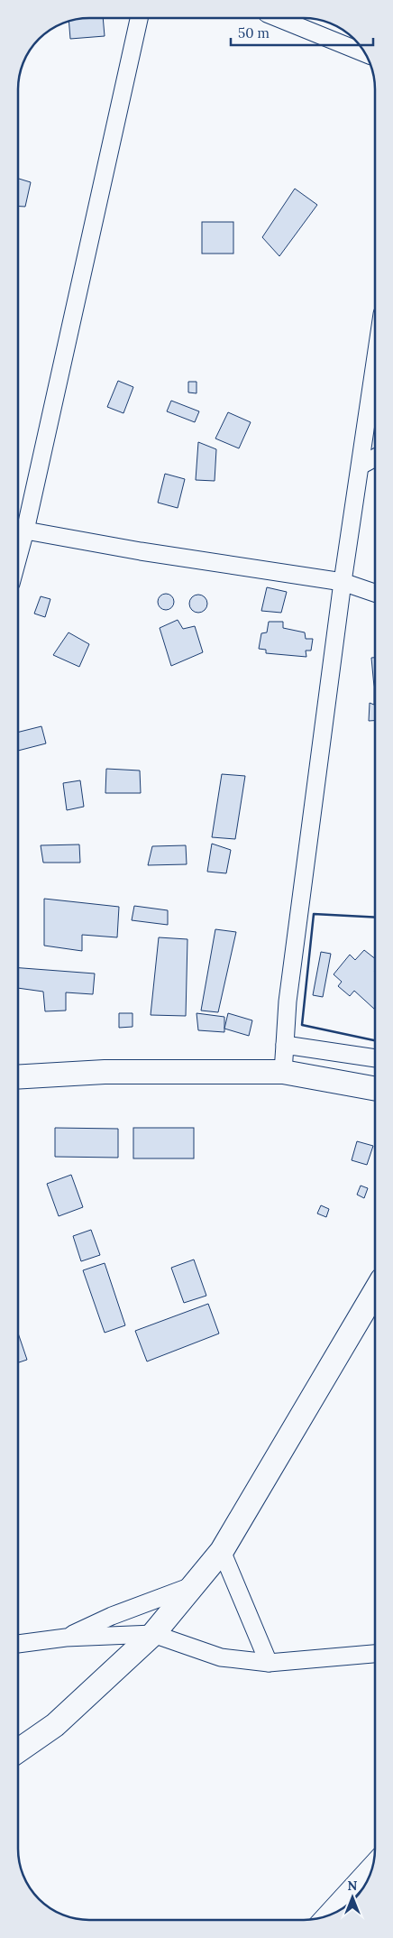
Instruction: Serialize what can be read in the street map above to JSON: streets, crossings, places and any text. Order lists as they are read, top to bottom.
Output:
{
  "scale_bar": "50 m",
  "north": "top"
}
